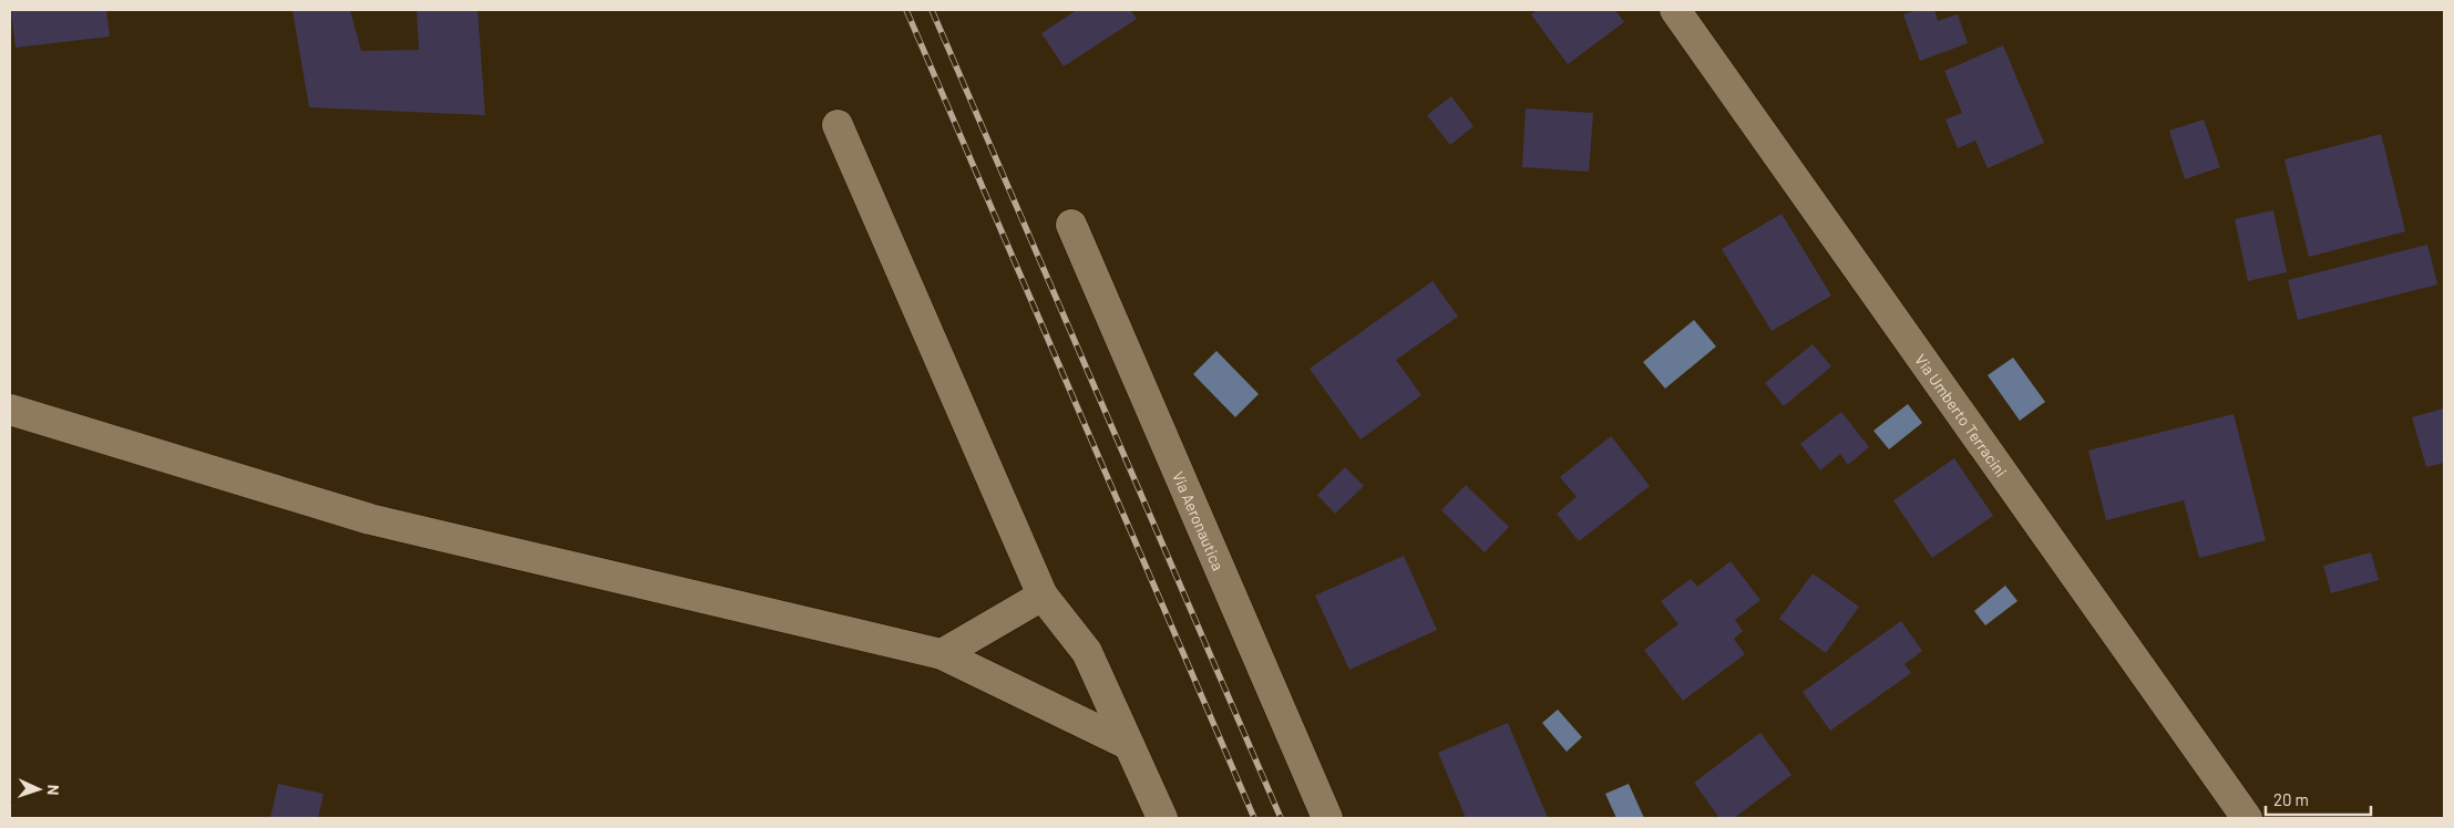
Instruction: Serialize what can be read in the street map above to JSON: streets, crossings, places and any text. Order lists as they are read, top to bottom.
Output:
{
  "streets": {
    "street": ["Via Umberto Terracini", "Via Aeronautica"]
  },
  "scale_bar": "20 m",
  "north": "right"
}
